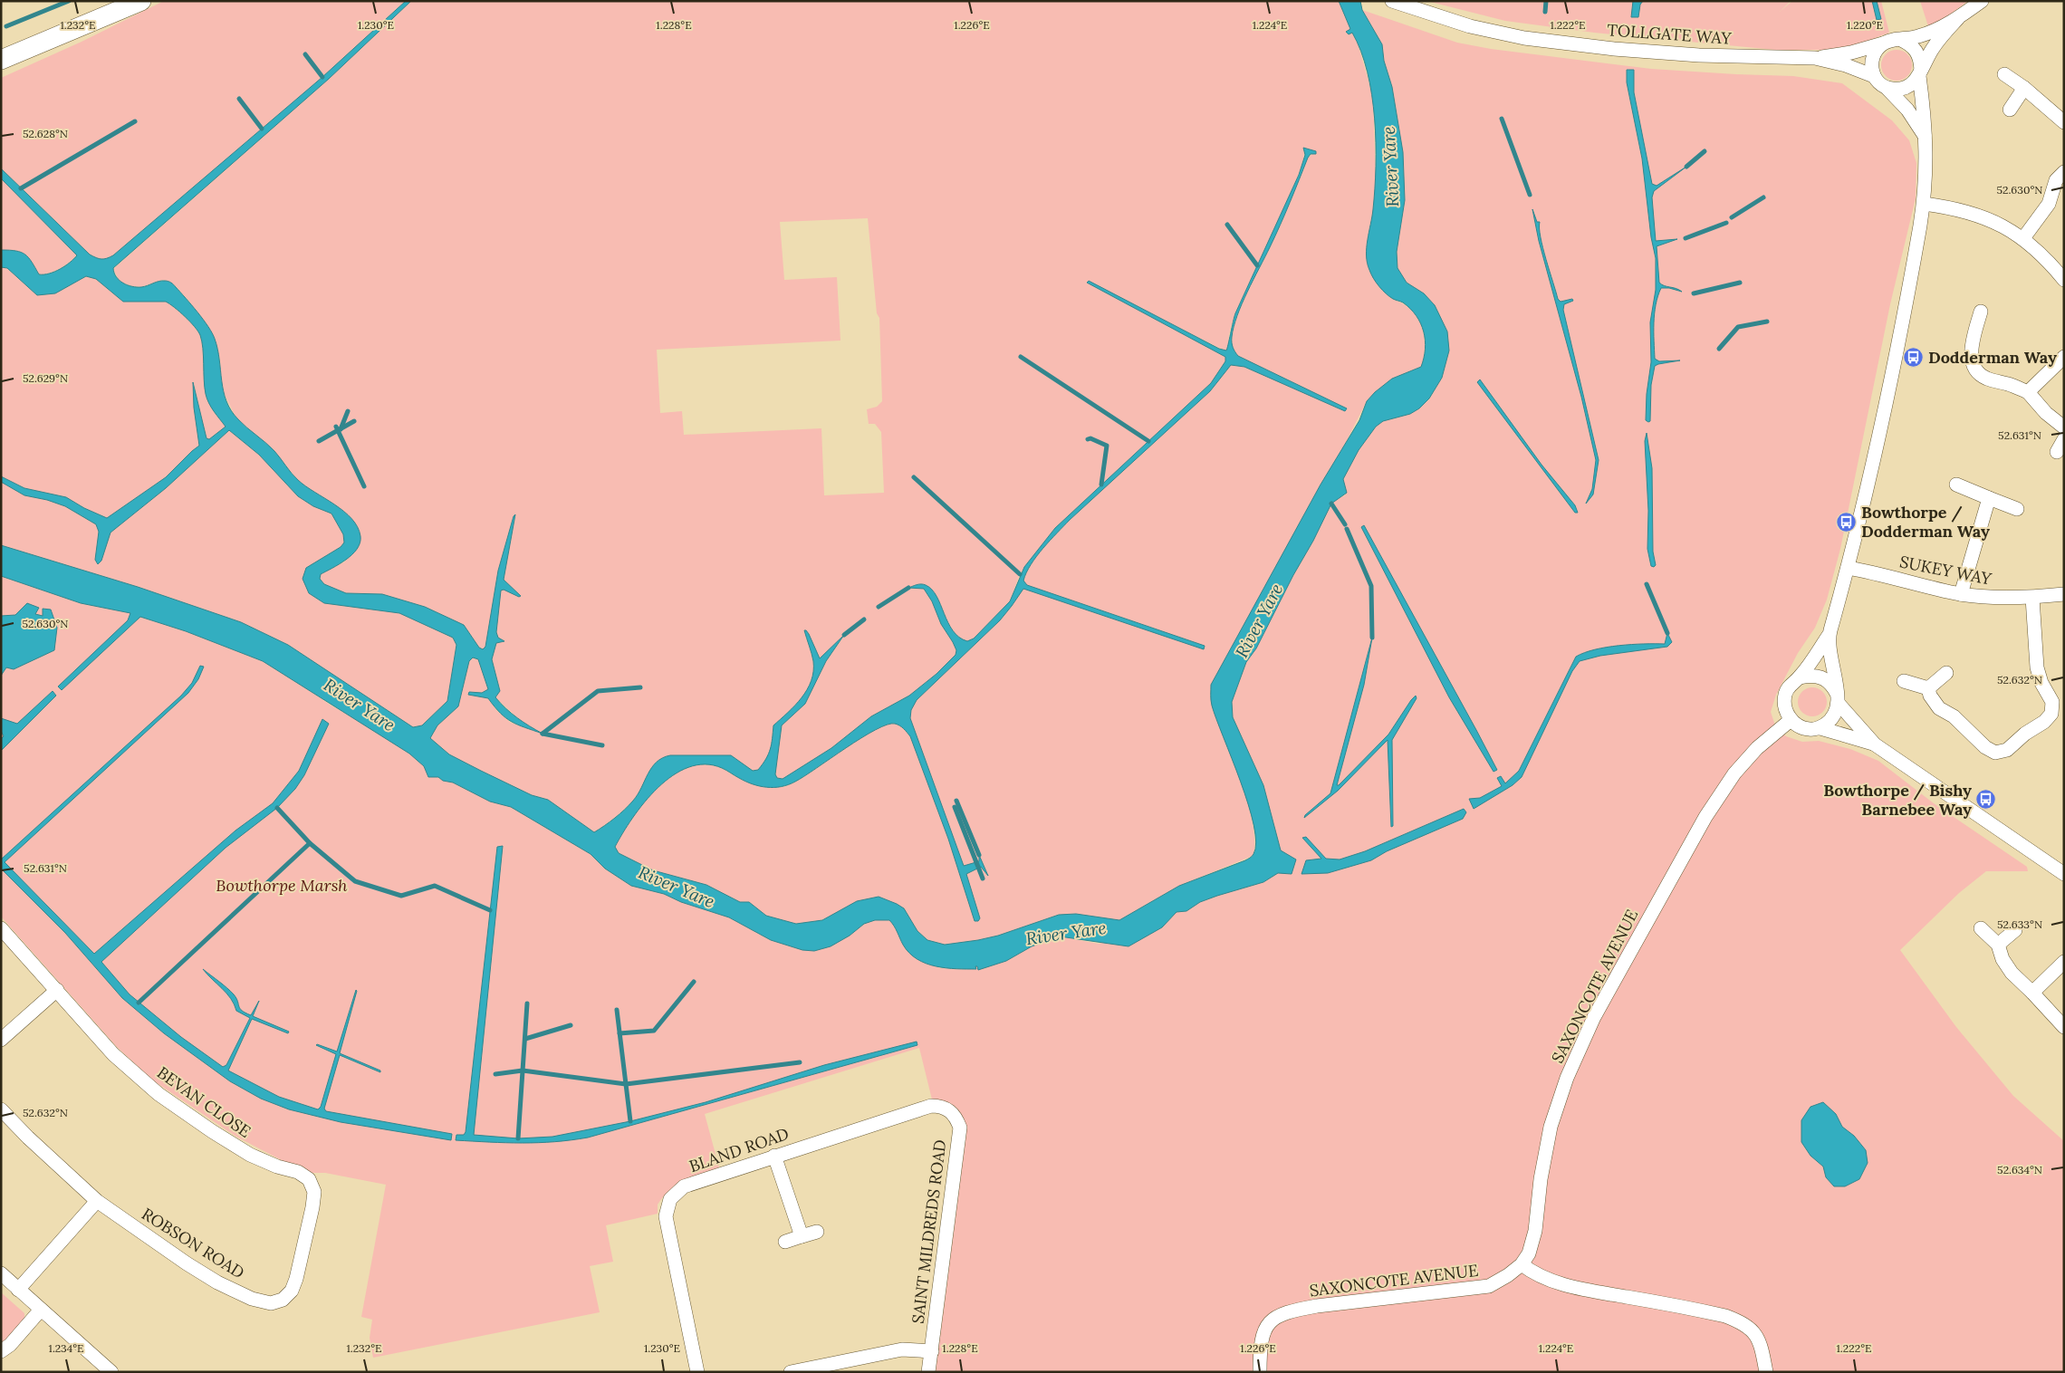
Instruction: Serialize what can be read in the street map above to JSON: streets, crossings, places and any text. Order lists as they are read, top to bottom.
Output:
{
  "streets": {
    "street": [
      "TOLLGATE WAY",
      "SUKEY WAY",
      "SAXONCOTE AVENUE",
      "BEVAN CLOSE",
      "BLAND ROAD",
      "SAINT MILDREDS ROAD",
      "ROBSON ROAD"
    ]
  },
  "crossings": [
    ["BEVAN CLOSE", "ROBSON ROAD"],
    ["BLAND ROAD", "SAINT MILDREDS ROAD"]
  ],
  "water": ["River Yare"],
  "parks": ["Bowthorpe Marsh"],
  "places": {
    "bus stop": ["Dodderman Way", "Bowthorpe / Dodderman Way", "Bowthorpe / Bishy Barnebee Way"]
  },
  "coordinates": [
    "1.232°E",
    "1.230°E",
    "1.228°E",
    "1.226°E",
    "1.224°E",
    "1.222°E",
    "1.220°E",
    "52.628°N",
    "52.630°N",
    "52.629°N",
    "52.631°N",
    "52.632°N",
    "52.633°N",
    "52.634°N",
    "1.234°E"
  ]
}
